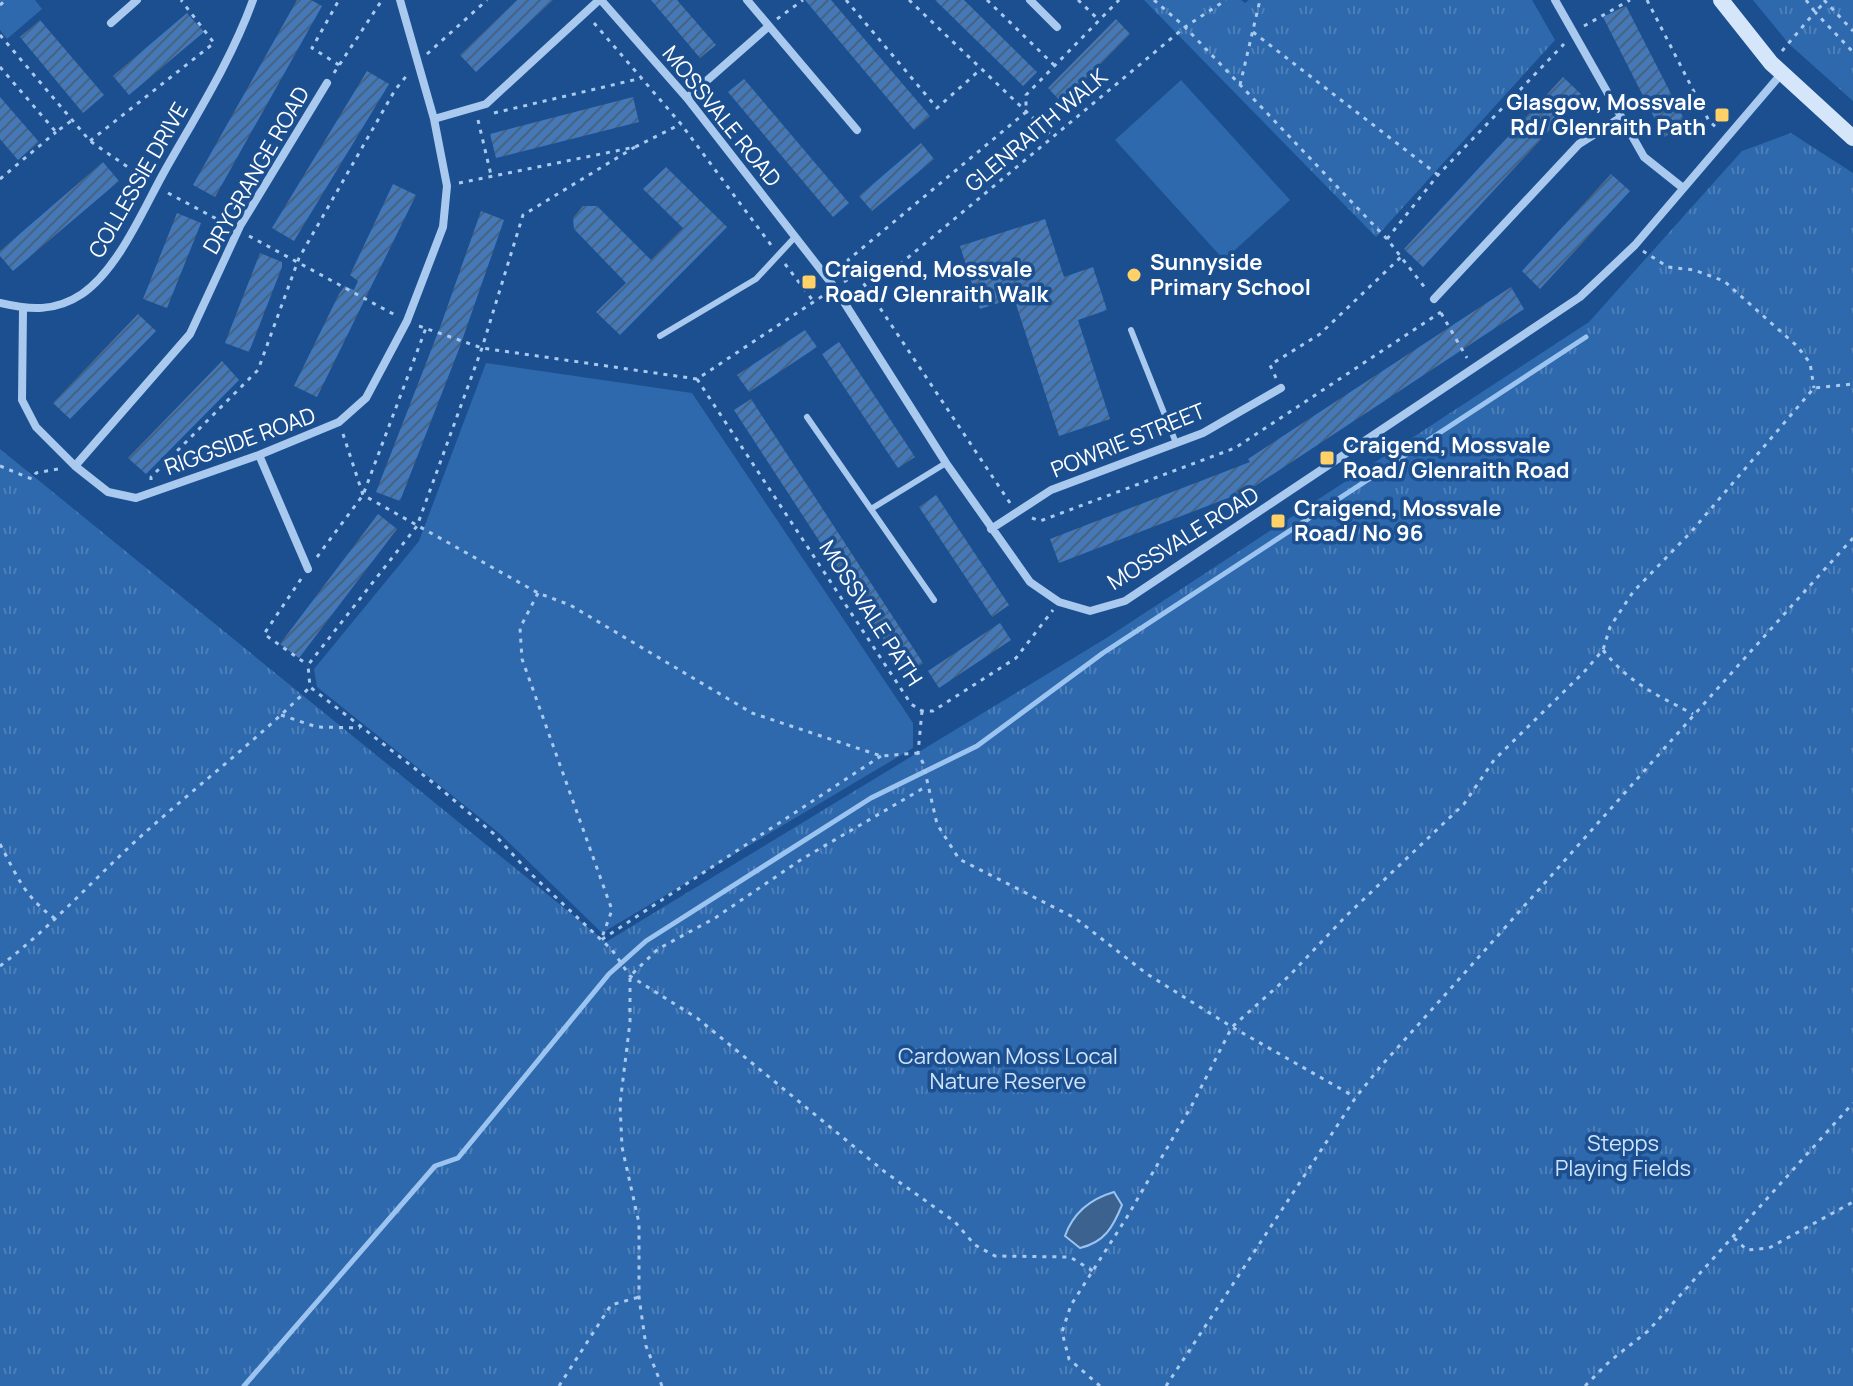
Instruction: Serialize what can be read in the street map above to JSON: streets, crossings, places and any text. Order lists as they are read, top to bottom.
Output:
{
  "streets": {
    "street": [
      "MOSSVALE ROAD",
      "DRYGRANGE ROAD",
      "COLLESSIE DRIVE",
      "POWRIE STREET",
      "RIGGSIDE ROAD"
    ],
    "path": ["GLENRAITH WALK", "MOSSVALE PATH"]
  },
  "crossings": [
    ["MOSSVALE ROAD", "POWRIE STREET"],
    ["MOSSVALE ROAD", "MOSSVALE PATH"],
    ["DRYGRANGE ROAD", "RIGGSIDE ROAD"],
    ["COLLESSIE DRIVE", "RIGGSIDE ROAD"]
  ],
  "parks": ["Cardowan Moss Local Nature Reserve", "Stepps Playing Fields"],
  "places": {
    "transit": [
      "Glasgow, Mossvale Rd/ Glenraith Path",
      "Craigend, Mossvale Road/ Glenraith Walk",
      "Craigend, Mossvale Road/ Glenraith Road",
      "Craigend, Mossvale Road/ No 96"
    ],
    "other": ["Sunnyside Primary School"]
  }
}
